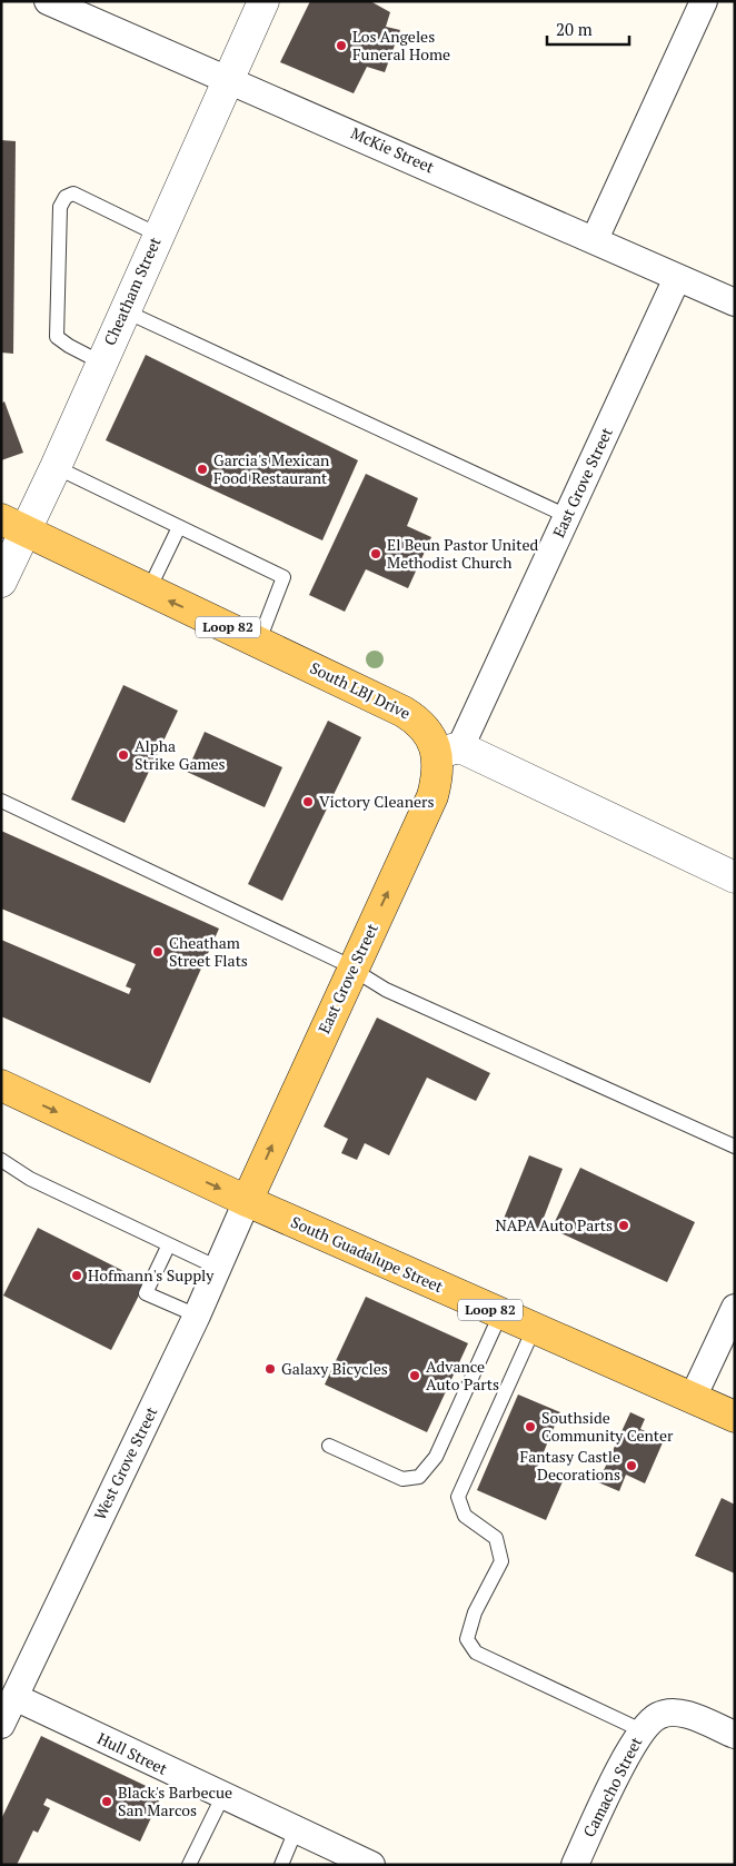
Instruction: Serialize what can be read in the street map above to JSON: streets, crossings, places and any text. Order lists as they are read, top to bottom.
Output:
{
  "streets": {
    "main road": [
      "East Grove Street",
      "Loop 82",
      "South LBJ Drive",
      "South Guadalupe Street"
    ],
    "street": [
      "McKie Street",
      "Cheatham Street",
      "West Grove Street",
      "Hull Street",
      "Camacho Street"
    ]
  },
  "crossings": [
    ["McKie Street", "Cheatham Street"],
    ["McKie Street", "East Grove Street"],
    ["Cheatham Street", "South LBJ Drive"],
    ["East Grove Street", "South LBJ Drive"],
    ["East Grove Street", "South Guadalupe Street"],
    ["East Grove Street", "West Grove Street"],
    ["South Guadalupe Street", "West Grove Street"],
    ["West Grove Street", "Hull Street"]
  ],
  "one_way": ["East Grove Street"],
  "places": [
    "Los Angeles Funeral Home",
    "Garcia's Mexican Food Restaurant",
    "El Beun Pastor United Methodist Church",
    "Alpha Strike Games",
    "Victory Cleaners",
    "Cheatham Street Flats",
    "NAPA Auto Parts",
    "Hofmann's Supply",
    "Galaxy Bicycles",
    "Advance Auto Parts",
    "Southside Community Center",
    "Fantasy Castle Decorations",
    "Black's Barbecue San Marcos"
  ],
  "scale_bar": "20 m"
}
